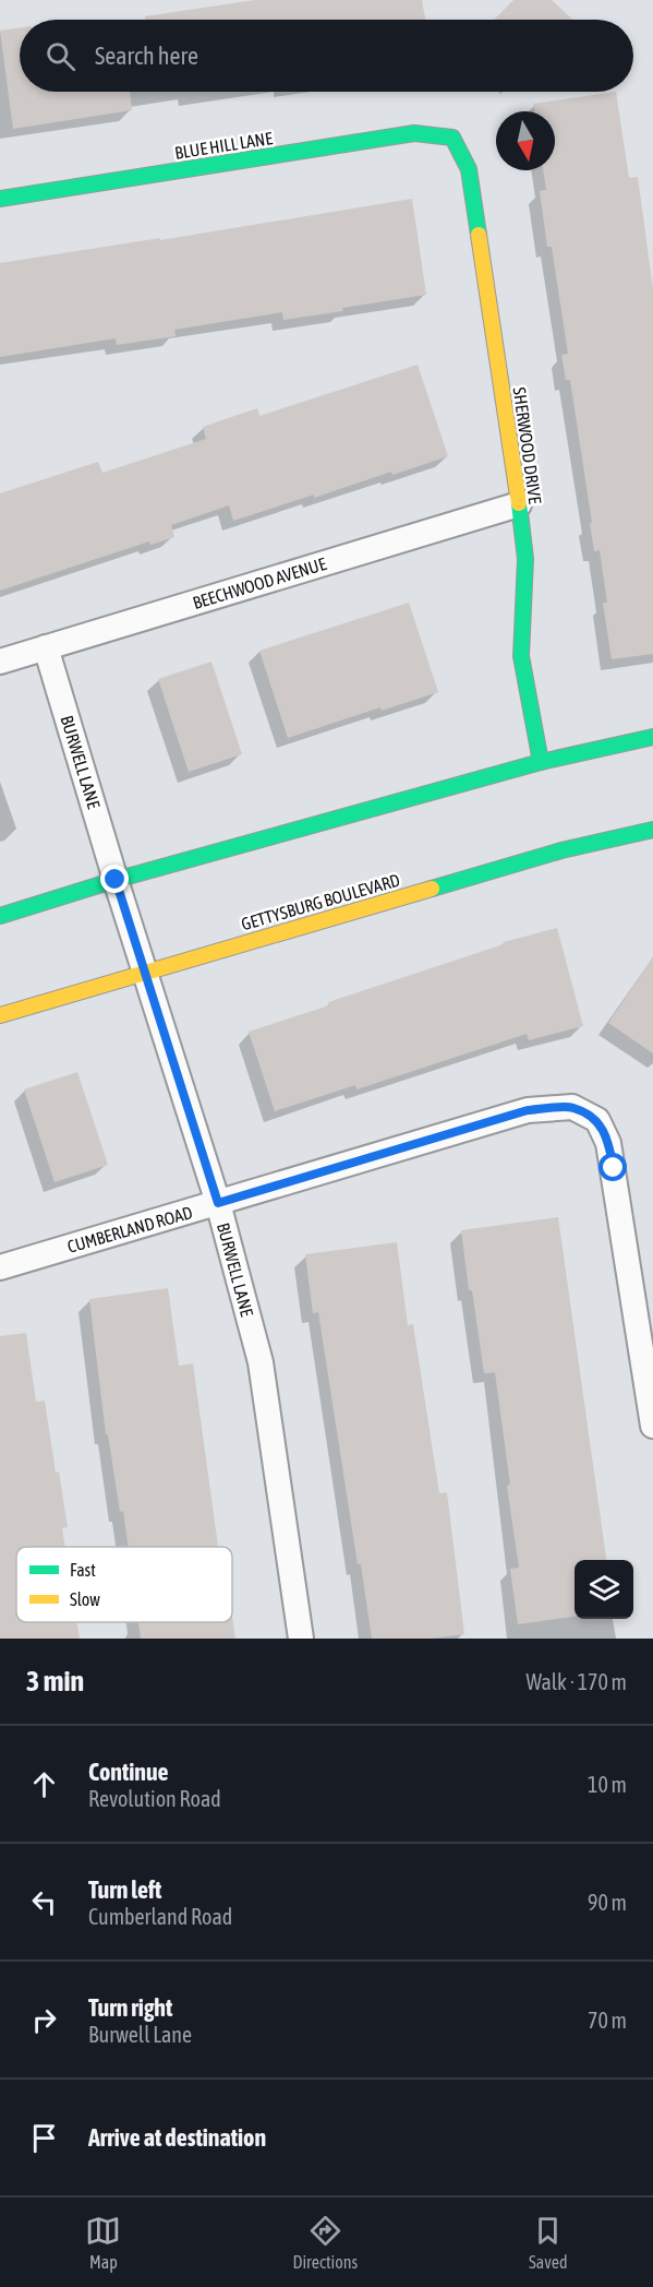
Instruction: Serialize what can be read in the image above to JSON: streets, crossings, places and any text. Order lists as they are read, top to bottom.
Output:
{
  "streets": {
    "street": [
      "BLUE HILL LANE",
      "SHERWOOD DRIVE",
      "BEECHWOOD AVENUE",
      "BURWELL LANE",
      "GETTYSBURG BOULEVARD",
      "CUMBERLAND ROAD"
    ]
  },
  "crossings": [
    ["BLUE HILL LANE", "SHERWOOD DRIVE"],
    ["SHERWOOD DRIVE", "BEECHWOOD AVENUE"],
    ["BEECHWOOD AVENUE", "BURWELL LANE"],
    ["BURWELL LANE", "GETTYSBURG BOULEVARD"],
    ["BURWELL LANE", "CUMBERLAND ROAD"]
  ],
  "legend": ["Fast", "Slow"],
  "north": "bottom",
  "page": {
    "search": "Search here",
    "heading": ["3 min", "Walk · 170 m"],
    "list": [
      ["Continue", "Revolution Road", "10 m"],
      ["Turn left", "Cumberland Road", "90 m"],
      ["Turn right", "Burwell Lane", "70 m"],
      "Arrive at destination"
    ],
    "nav": ["Map", "Directions", "Saved"]
  }
}
